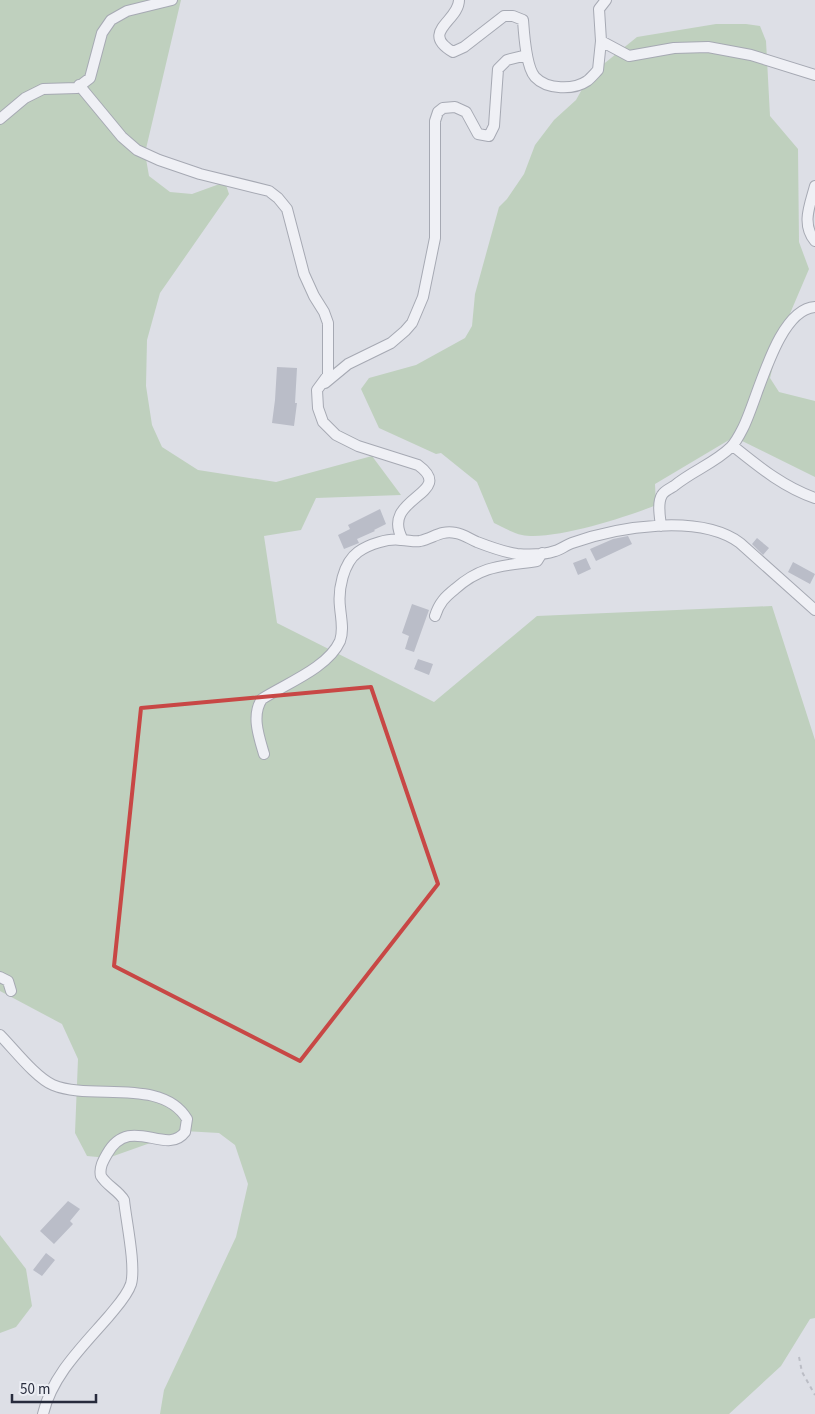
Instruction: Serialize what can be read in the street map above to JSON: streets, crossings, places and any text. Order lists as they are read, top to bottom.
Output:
{
  "scale_bar": "50 m"
}
